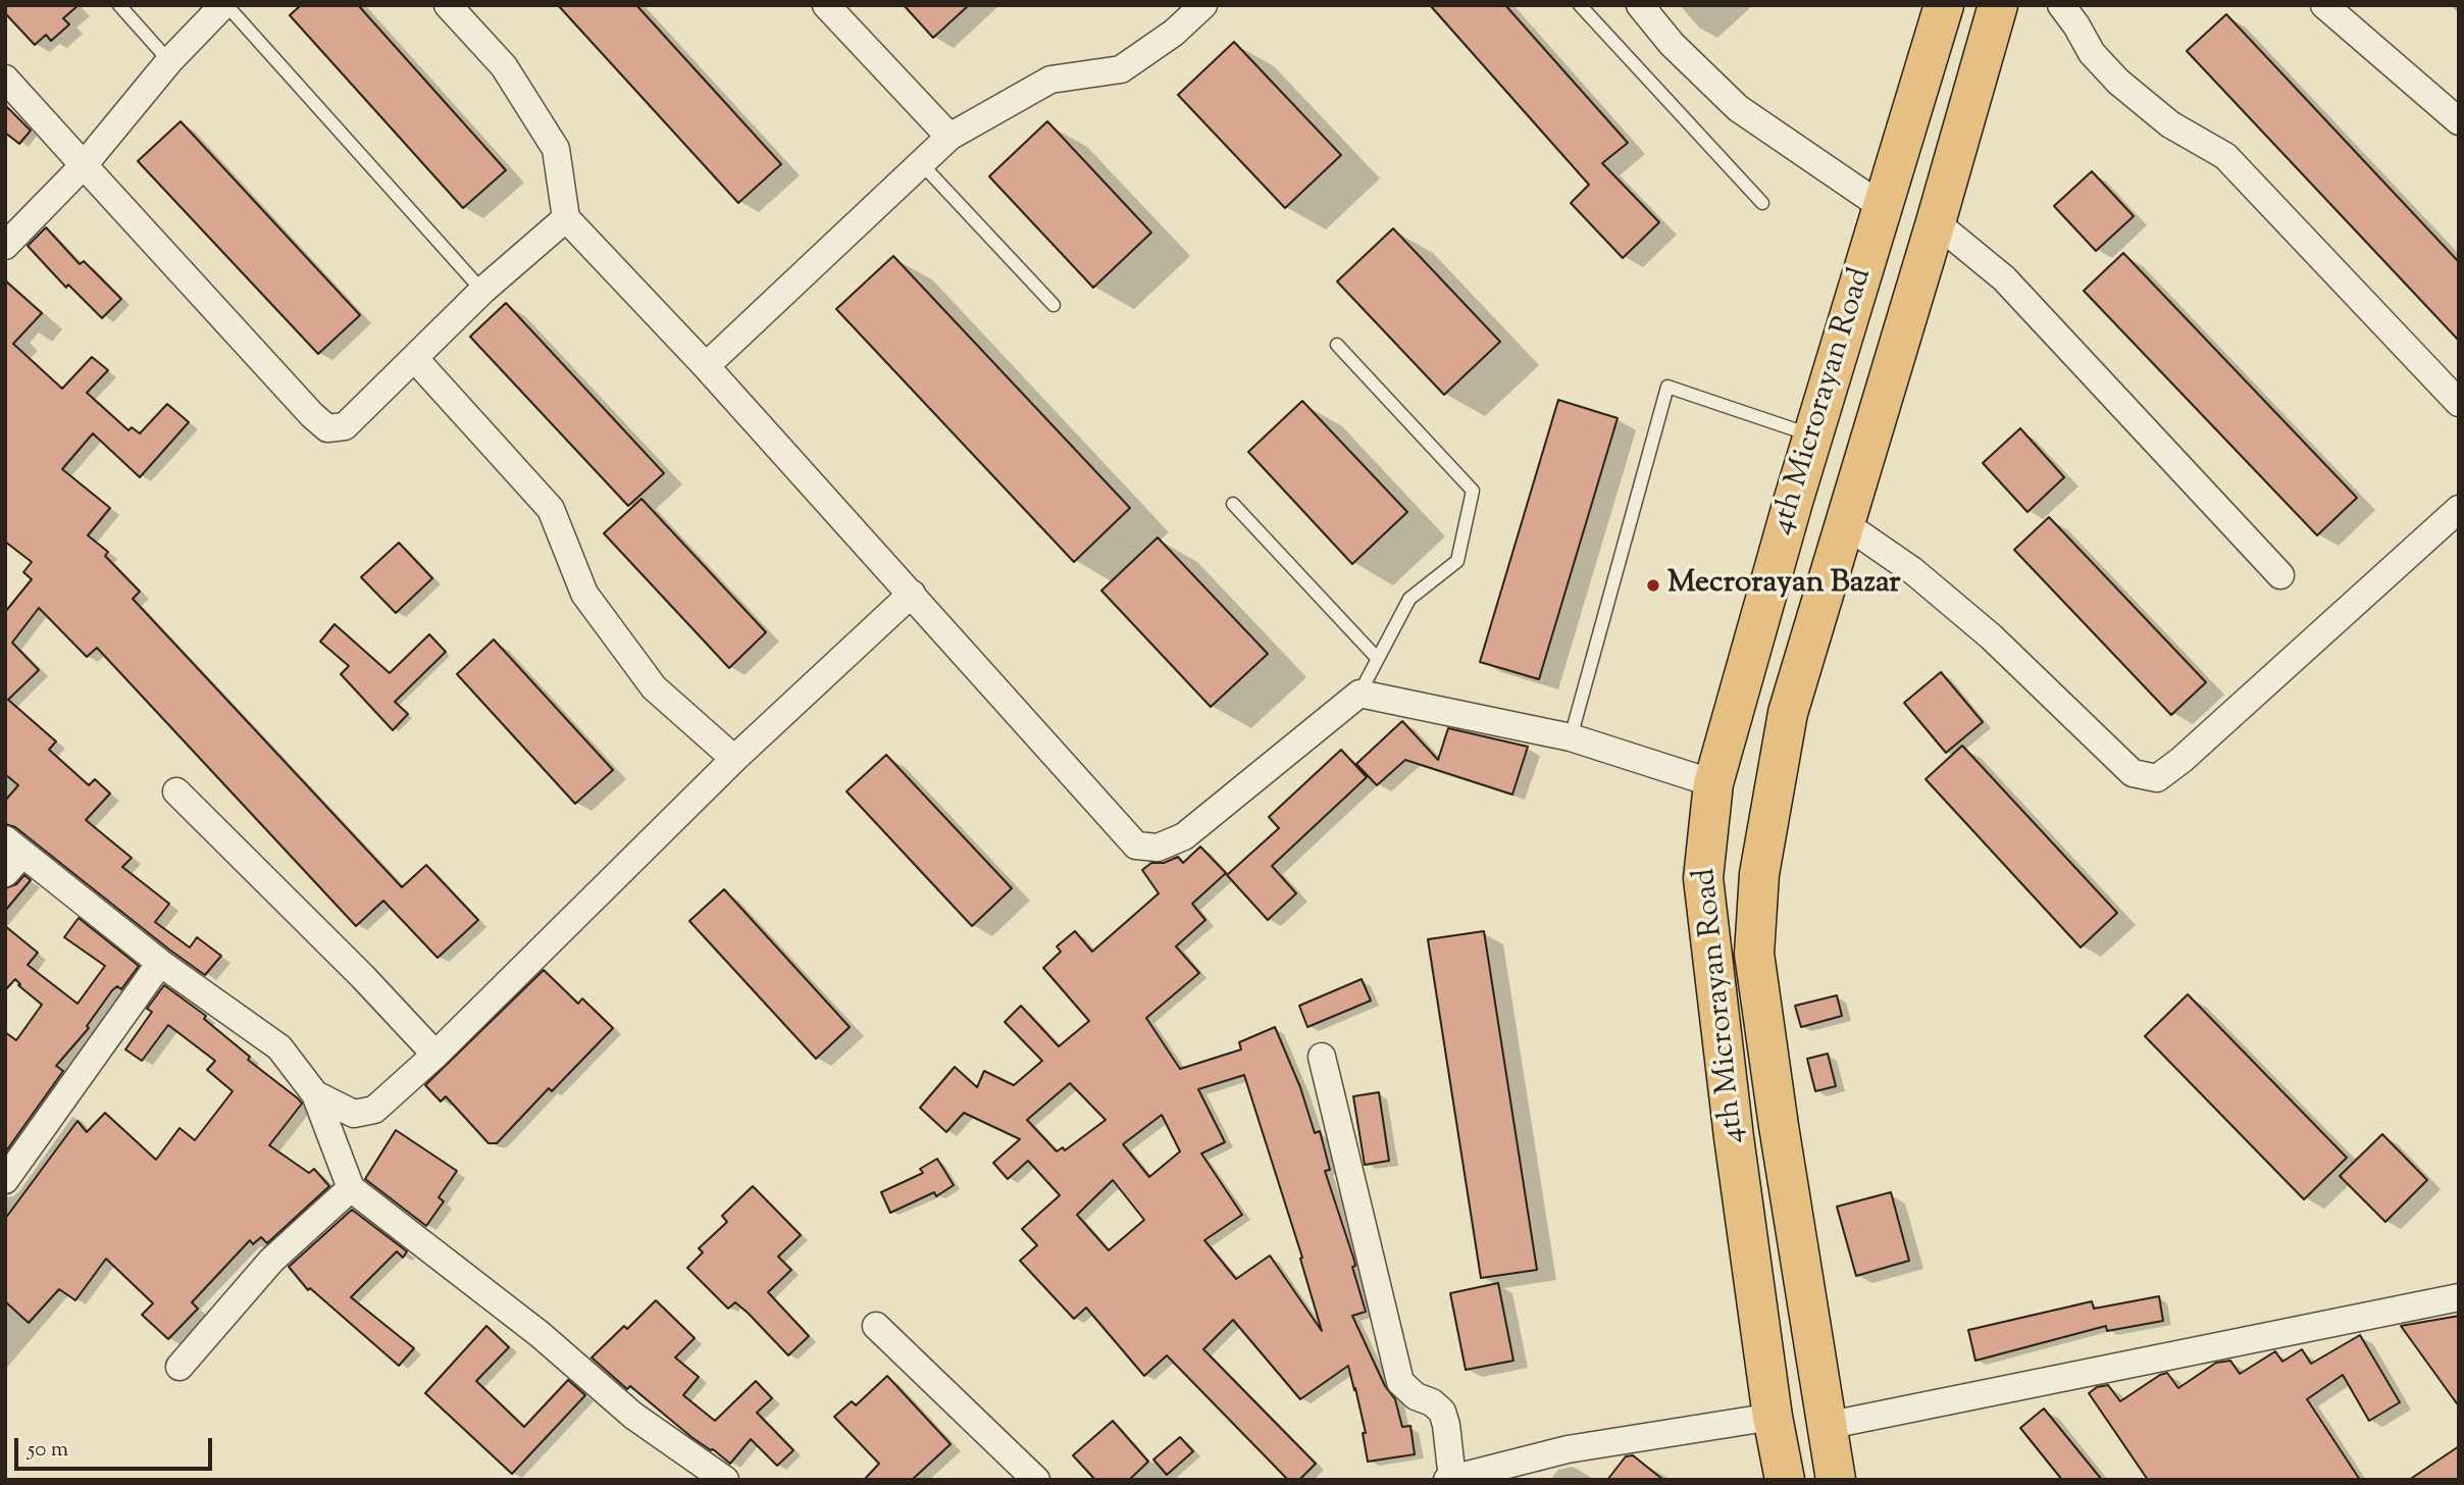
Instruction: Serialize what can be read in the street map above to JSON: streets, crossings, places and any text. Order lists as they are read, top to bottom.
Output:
{
  "streets": {
    "main road": ["4th Microrayan Road"]
  },
  "places": ["Mecrorayan Bazar"],
  "scale_bar": "50 m"
}
